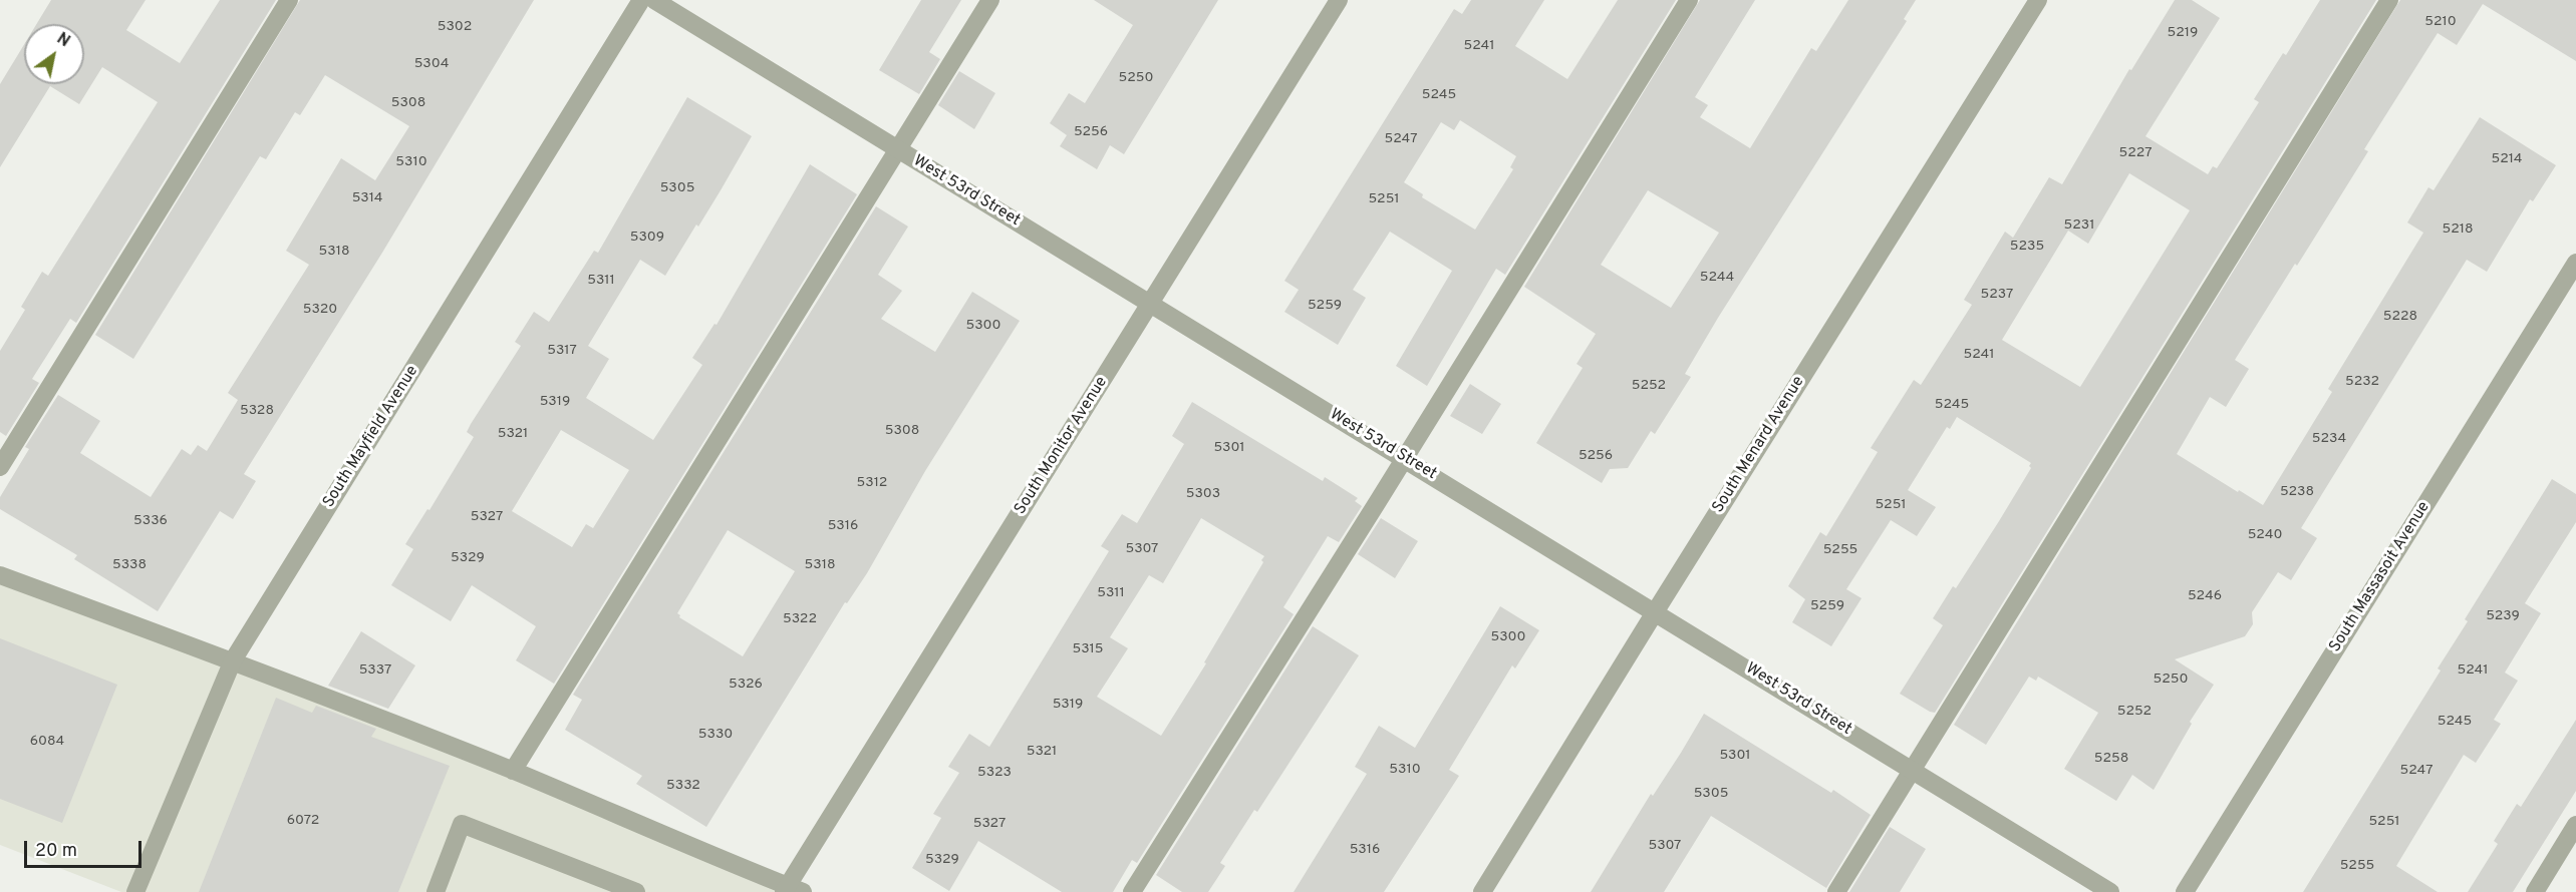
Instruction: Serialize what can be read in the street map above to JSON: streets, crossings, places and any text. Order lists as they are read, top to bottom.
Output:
{
  "streets": {
    "street": [
      "West 53rd Street",
      "South Mayfield Avenue",
      "South Menard Avenue",
      "South Monitor Avenue",
      "South Massasoit Avenue"
    ]
  },
  "crossings": [
    ["West 53rd Street", "South Menard Avenue"],
    ["West 53rd Street", "South Monitor Avenue"]
  ],
  "house_numbers": [
    "5210",
    "5302",
    "5219",
    "5241",
    "5304",
    "5250",
    "5245",
    "5308",
    "5256",
    "5247",
    "5227",
    "5214",
    "5310",
    "5305",
    "5314",
    "5251",
    "5231",
    "5218",
    "5309",
    "5235",
    "5318",
    "5244",
    "5311",
    "5237",
    "5259",
    "5320",
    "5228",
    "5300",
    "5317",
    "5241",
    "5232",
    "5252",
    "5319",
    "5245",
    "5328",
    "5308",
    "5321",
    "5234",
    "5301",
    "5256",
    "5312",
    "5238",
    "5303",
    "5251",
    "5327",
    "5336",
    "5316",
    "5240",
    "5307",
    "5255",
    "5329",
    "5338",
    "5318",
    "5311",
    "5246",
    "5259",
    "5239",
    "5322",
    "5300",
    "5315",
    "5337",
    "5241",
    "5250",
    "5326",
    "5319",
    "5252",
    "5245",
    "5330",
    "6084",
    "5321",
    "5301",
    "5258",
    "5310",
    "5247",
    "5323",
    "5332",
    "5305",
    "6072",
    "5251",
    "5327",
    "5307",
    "5316",
    "5329",
    "5255"
  ],
  "scale_bar": "20 m",
  "north": "top right"
}
